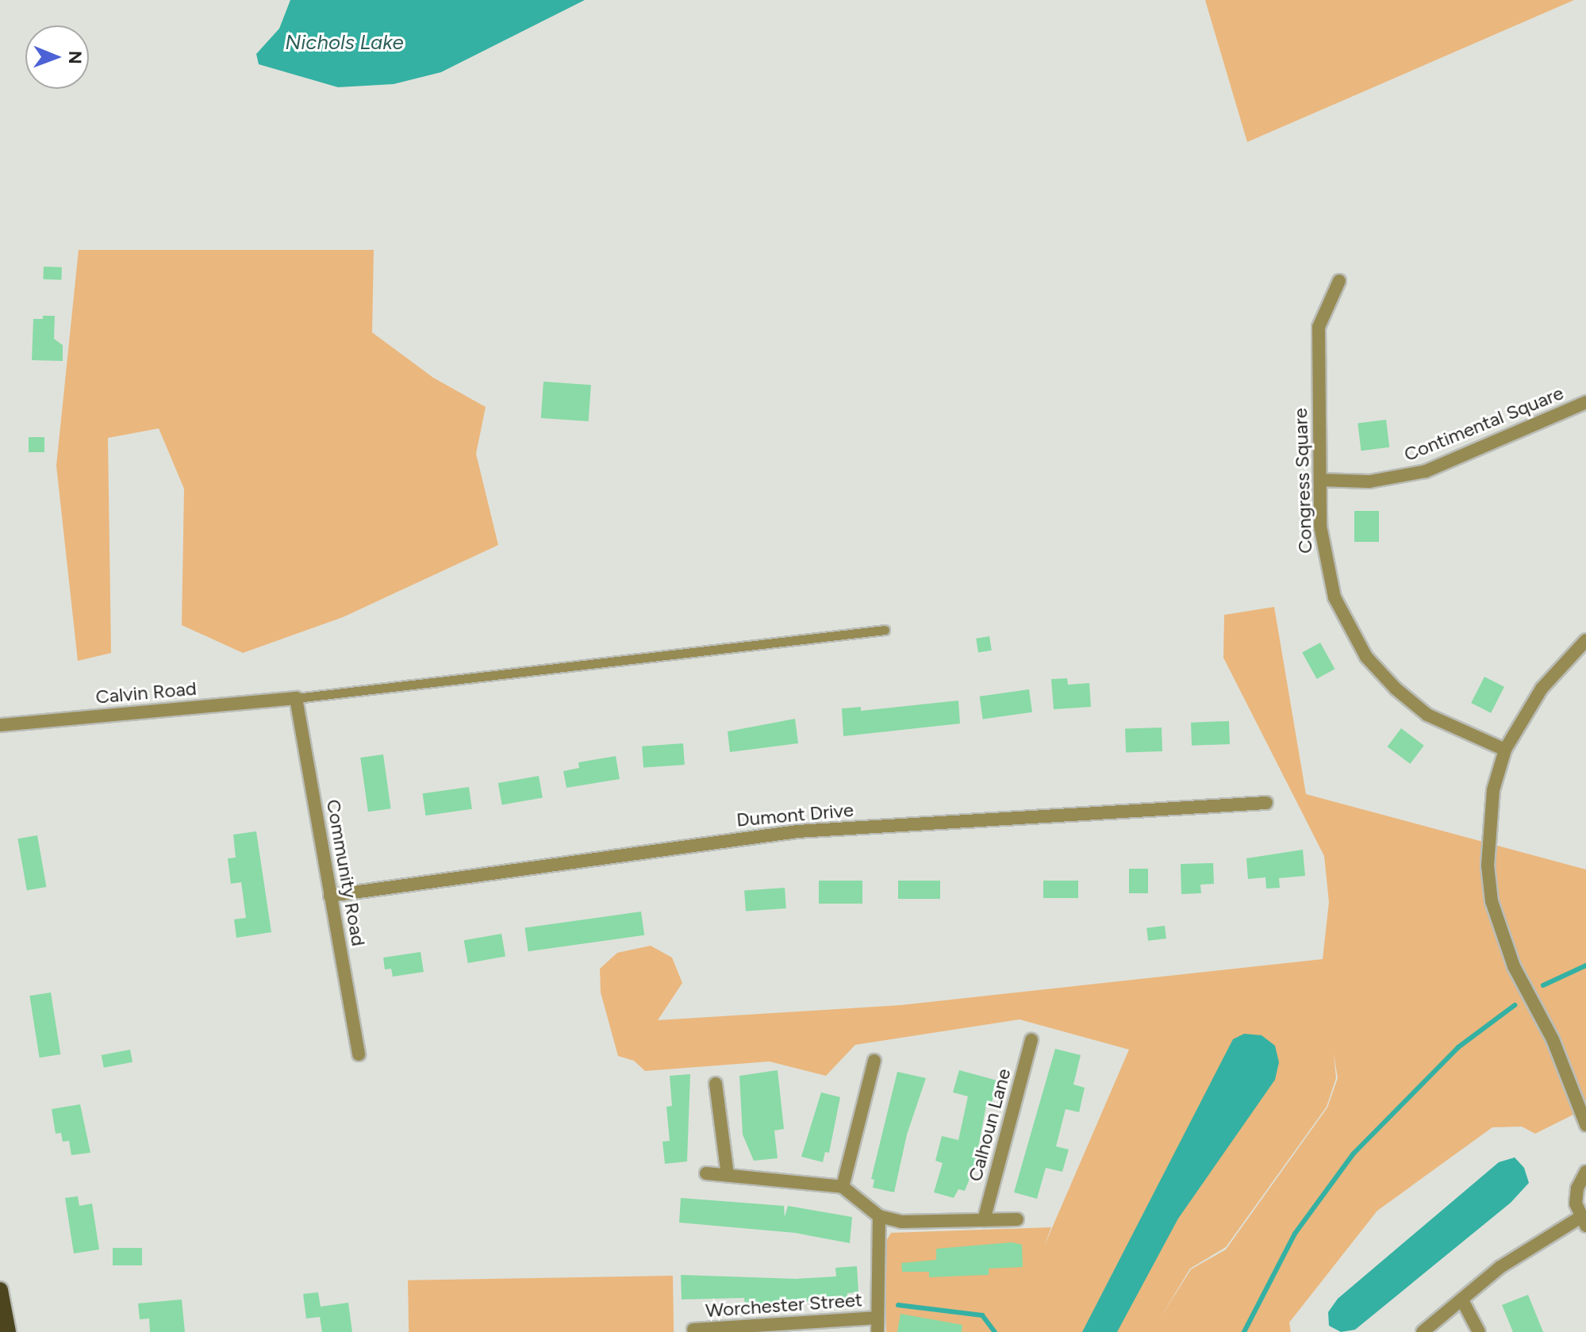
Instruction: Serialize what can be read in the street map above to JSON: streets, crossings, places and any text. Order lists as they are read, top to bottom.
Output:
{
  "streets": {
    "street": [
      "Contimental Square",
      "Congress Square",
      "Calvin Road",
      "Dumont Drive",
      "Community Road",
      "Calhoun Lane",
      "Worchester Street"
    ]
  },
  "crossings": [
    ["Contimental Square", "Congress Square"],
    ["Calvin Road", "Community Road"],
    ["Dumont Drive", "Community Road"]
  ],
  "water": ["Nichols Lake"],
  "north": "right"
}
